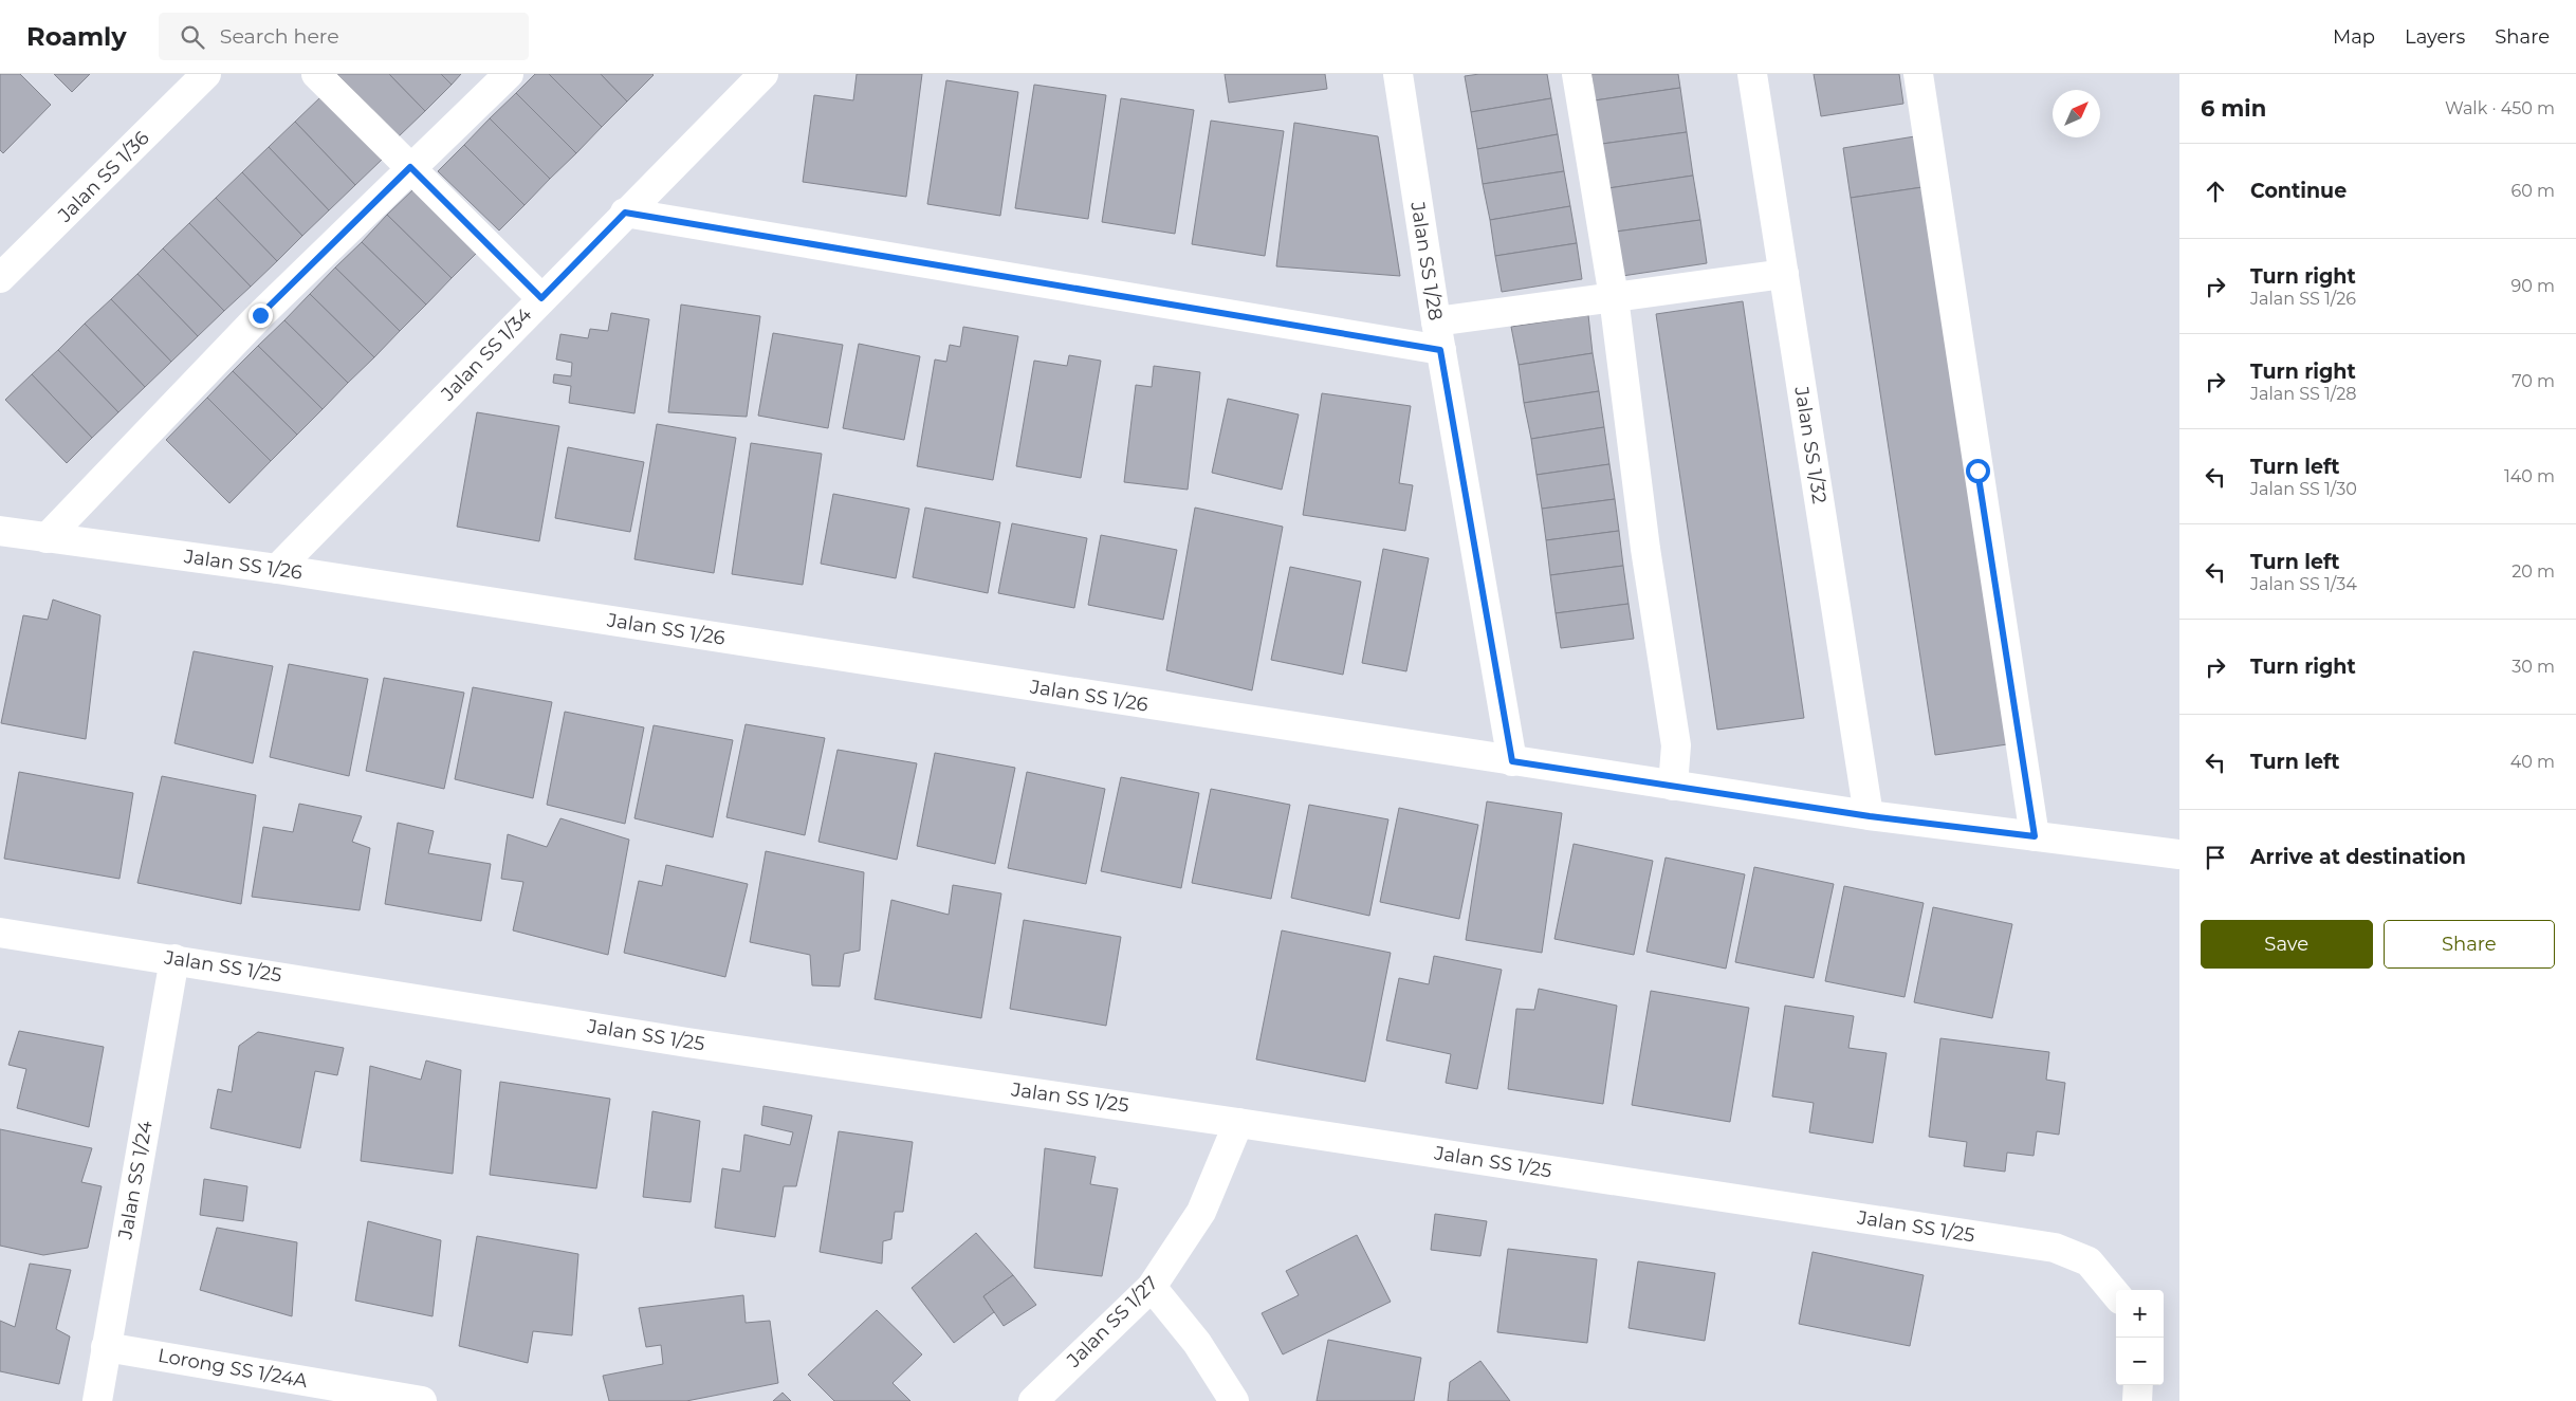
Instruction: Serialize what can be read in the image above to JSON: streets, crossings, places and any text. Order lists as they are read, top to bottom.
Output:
{
  "streets": {
    "street": [
      "Jalan SS 1/36",
      "Jalan SS 1/28",
      "Jalan SS 1/34",
      "Jalan SS 1/32",
      "Jalan SS 1/26",
      "Jalan SS 1/25",
      "Jalan SS 1/24",
      "Jalan SS 1/27",
      "Lorong SS 1/24A"
    ]
  },
  "crossings": [
    ["Jalan SS 1/28", "Jalan SS 1/26"],
    ["Jalan SS 1/34", "Jalan SS 1/26"],
    ["Jalan SS 1/32", "Jalan SS 1/26"],
    ["Jalan SS 1/25", "Jalan SS 1/24"],
    ["Jalan SS 1/25", "Jalan SS 1/27"],
    ["Jalan SS 1/24", "Lorong SS 1/24A"]
  ],
  "north": "top right",
  "page": {
    "header": "Roamly",
    "search": "Search here",
    "nav": ["Map", "Layers", "Share"],
    "heading": ["6 min", "Walk · 450 m"],
    "list": [
      ["Continue", "60 m"],
      ["Turn right", "Jalan SS 1/26", "90 m"],
      ["Turn right", "Jalan SS 1/28", "70 m"],
      ["Turn left", "Jalan SS 1/30", "140 m"],
      ["Turn left", "Jalan SS 1/34", "20 m"],
      ["Turn right", "30 m"],
      ["Turn left", "40 m"],
      "Arrive at destination"
    ],
    "buttons": ["Save", "Share"],
    "map_buttons": ["+", "−"]
  }
}
